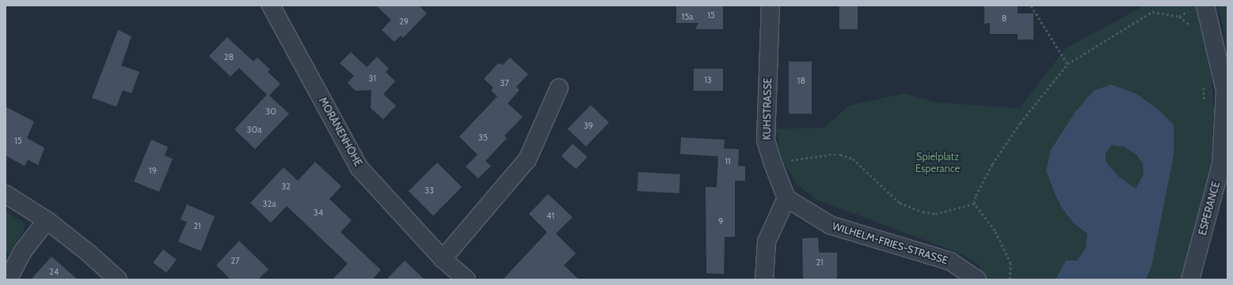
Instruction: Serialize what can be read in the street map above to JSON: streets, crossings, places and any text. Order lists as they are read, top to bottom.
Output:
{
  "streets": {
    "street": [
      "KUHSTRASSE",
      "MORÄNENHÖHE",
      "ESPERANCE",
      "WILHELM-FRIES-STRASSE"
    ]
  },
  "crossings": [
    ["KUHSTRASSE", "WILHELM-FRIES-STRASSE"]
  ],
  "parks": ["Spielplatz Esperance"],
  "house_numbers": [
    "15",
    "15a",
    "8",
    "29",
    "28",
    "31",
    "13",
    "18",
    "37",
    "30",
    "39",
    "30a",
    "35",
    "15",
    "11",
    "19",
    "32",
    "33",
    "32a",
    "34",
    "41",
    "9",
    "21",
    "27",
    "21",
    "24"
  ]
}
